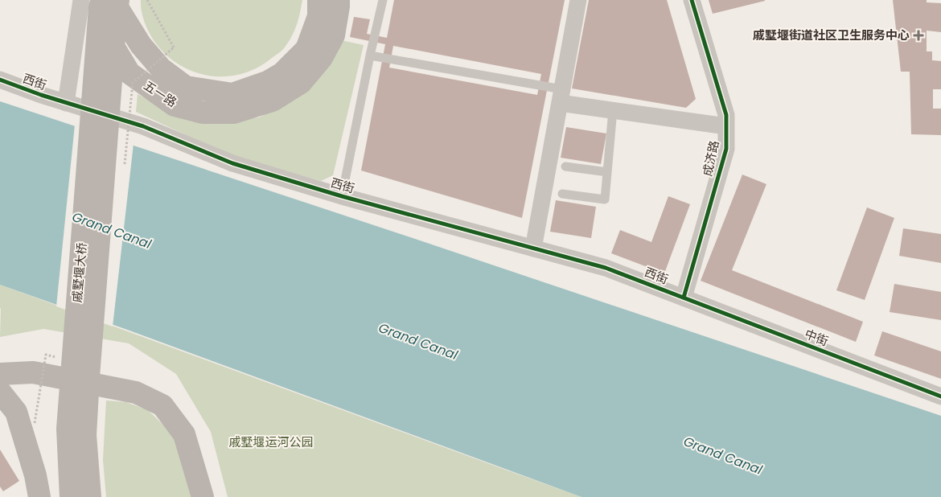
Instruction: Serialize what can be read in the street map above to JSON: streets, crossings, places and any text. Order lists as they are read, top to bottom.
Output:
{
  "streets": {
    "main road": ["五一路", "戚墅堰大桥"],
    "street": ["西街", "成济路", "中街"]
  },
  "crossings": [
    ["西街", "成济路"],
    ["西街", "中街"],
    ["五一路", "戚墅堰大桥"],
    ["成济路", "中街"]
  ],
  "water": ["Grand Canal"],
  "parks": ["戚墅堰运河公园"],
  "places": {
    "health": ["戚墅堰街道社区卫生服务中心"]
  }
}
